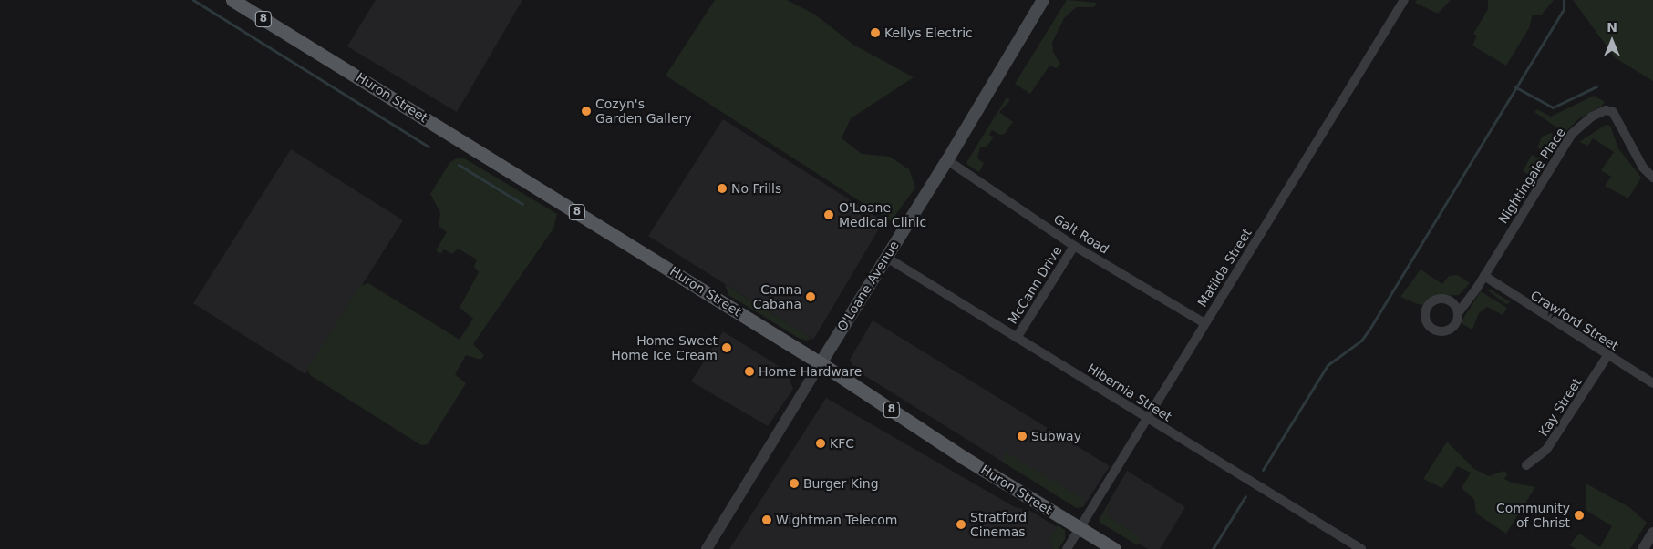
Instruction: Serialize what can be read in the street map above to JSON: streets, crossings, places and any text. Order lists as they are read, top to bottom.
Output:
{
  "streets": {
    "main road": ["8", "Huron Street", "O'Loane Avenue"],
    "street": [
      "Nightingale Place",
      "Galt Road",
      "Matilda Street",
      "McCann Drive",
      "Crawford Street",
      "Hibernia Street",
      "Kay Street"
    ]
  },
  "crossings": [
    ["Huron Street", "Matilda Street"],
    ["Huron Street", "O'Loane Avenue"],
    ["Nightingale Place", "Crawford Street"],
    ["Galt Road", "Matilda Street"],
    ["Galt Road", "McCann Drive"],
    ["Galt Road", "O'Loane Avenue"],
    ["Matilda Street", "Hibernia Street"],
    ["McCann Drive", "Hibernia Street"],
    ["O'Loane Avenue", "Hibernia Street"],
    ["Crawford Street", "Kay Street"]
  ],
  "places": [
    "Kellys Electric",
    "Cozyn's Garden Gallery",
    "No Frills",
    "O'Loane Medical Clinic",
    "Canna Cabana",
    "Home Sweet Home Ice Cream",
    "Home Hardware",
    "Subway",
    "KFC",
    "Burger King",
    "Community of Christ",
    "Wightman Telecom",
    "Stratford Cinemas"
  ],
  "north": "top"
}
